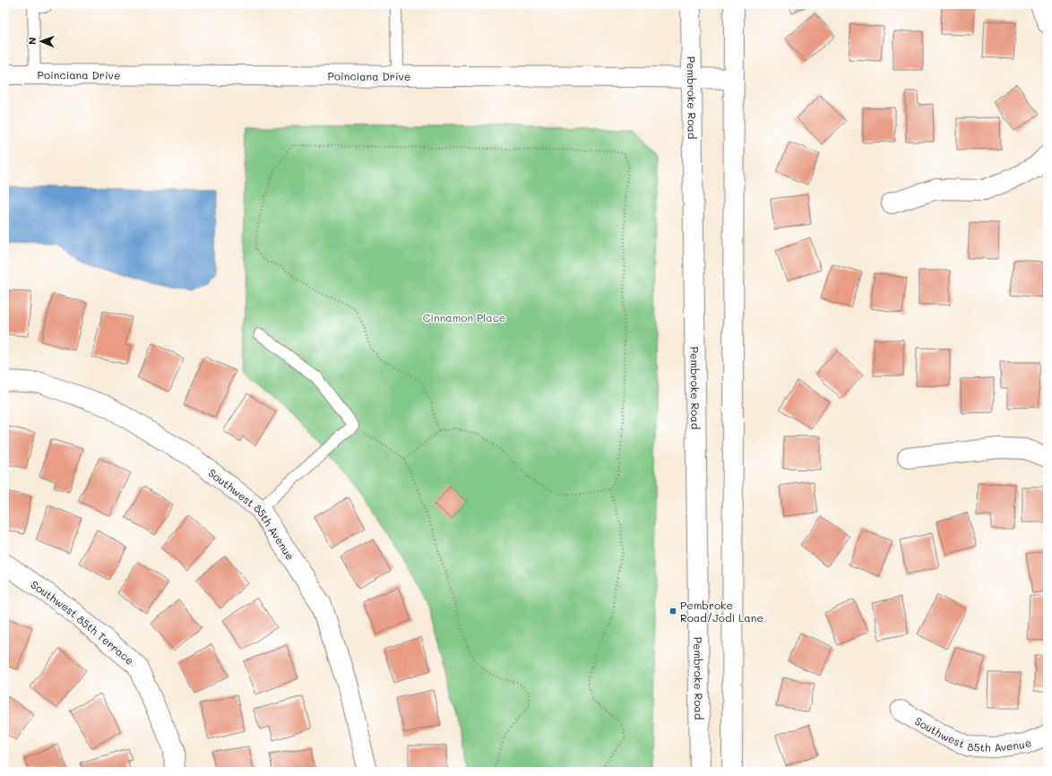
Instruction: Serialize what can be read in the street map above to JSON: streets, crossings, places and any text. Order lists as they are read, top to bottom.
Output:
{
  "streets": {
    "street": [
      "Poinciana Drive",
      "Pembroke Road",
      "Southwest 85th Avenue",
      "Southwest 85th Terrace"
    ]
  },
  "crossings": [
    ["Poinciana Drive", "Pembroke Road"]
  ],
  "parks": ["Cinnamon Place"],
  "places": {
    "transit": ["Pembroke Road/Jodi Lane"]
  },
  "north": "left"
}
